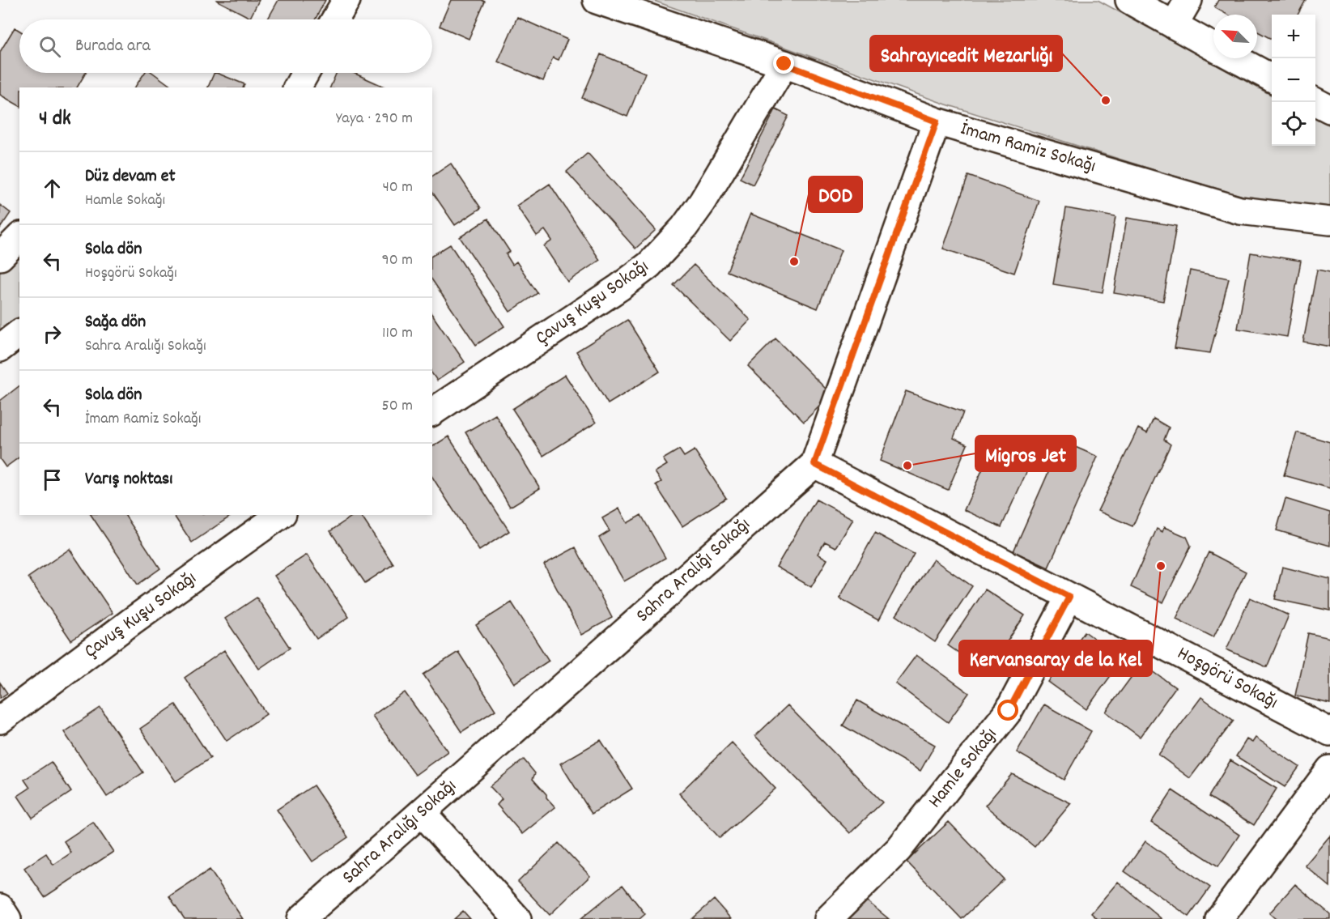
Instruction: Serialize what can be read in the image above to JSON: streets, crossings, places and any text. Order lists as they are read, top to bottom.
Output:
{
  "streets": {
    "street": [
      "İmam Ramiz Sokağı",
      "Çavuş Kuşu Sokağı",
      "Sahra Aralığı Sokağı",
      "Hoşgörü Sokağı",
      "Hamle Sokağı"
    ]
  },
  "crossings": [
    ["İmam Ramiz Sokağı", "Çavuş Kuşu Sokağı"],
    ["İmam Ramiz Sokağı", "Sahra Aralığı Sokağı"],
    ["Sahra Aralığı Sokağı", "Hoşgörü Sokağı"],
    ["Hoşgörü Sokağı", "Hamle Sokağı"]
  ],
  "places": [
    "Sahrayıcedit Mezarlığı",
    "DOD",
    "Migros Jet",
    "Kervansaray de la Kel"
  ],
  "north": "top left",
  "page": {
    "map_buttons": ["+", "−"],
    "search": "Burada ara",
    "heading": ["4 dk", "Yaya · 290 m"],
    "list": [
      ["Düz devam et", "Hamle Sokağı", "40 m"],
      ["Sola dön", "Hoşgörü Sokağı", "90 m"],
      ["Sağa dön", "Sahra Aralığı Sokağı", "110 m"],
      ["Sola dön", "İmam Ramiz Sokağı", "50 m"],
      "Varış noktası"
    ]
  }
}
